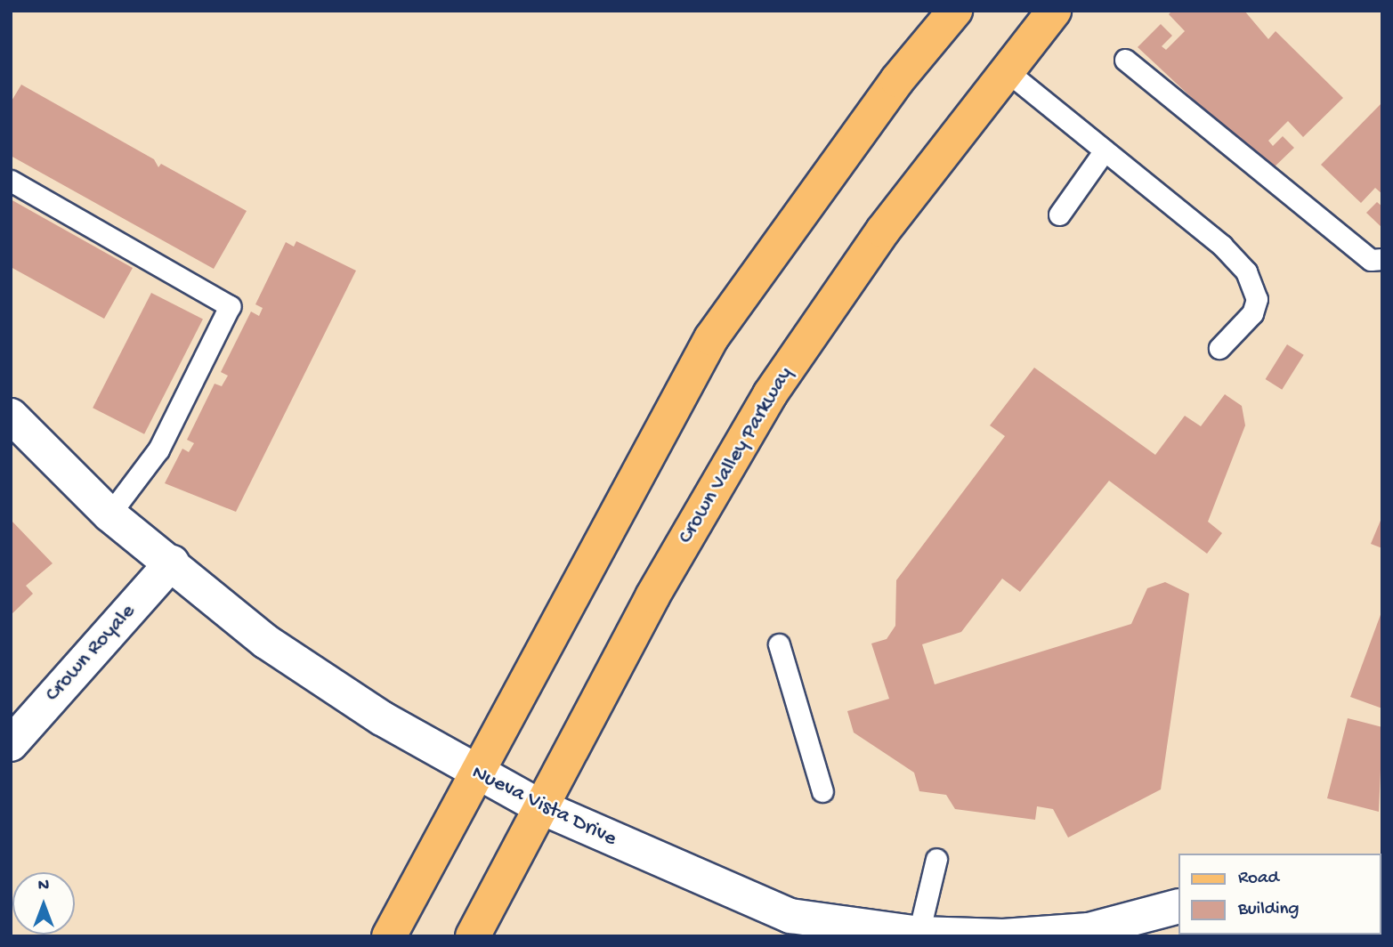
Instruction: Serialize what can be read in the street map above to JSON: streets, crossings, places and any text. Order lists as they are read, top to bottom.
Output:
{
  "streets": {
    "main road": ["Crown Valley Parkway"],
    "street": ["Crown Royale", "Nueva Vista Drive"]
  },
  "crossings": [
    ["Crown Valley Parkway", "Nueva Vista Drive"],
    ["Crown Royale", "Nueva Vista Drive"]
  ],
  "legend": ["Road", "Building"],
  "north": "top"
}
